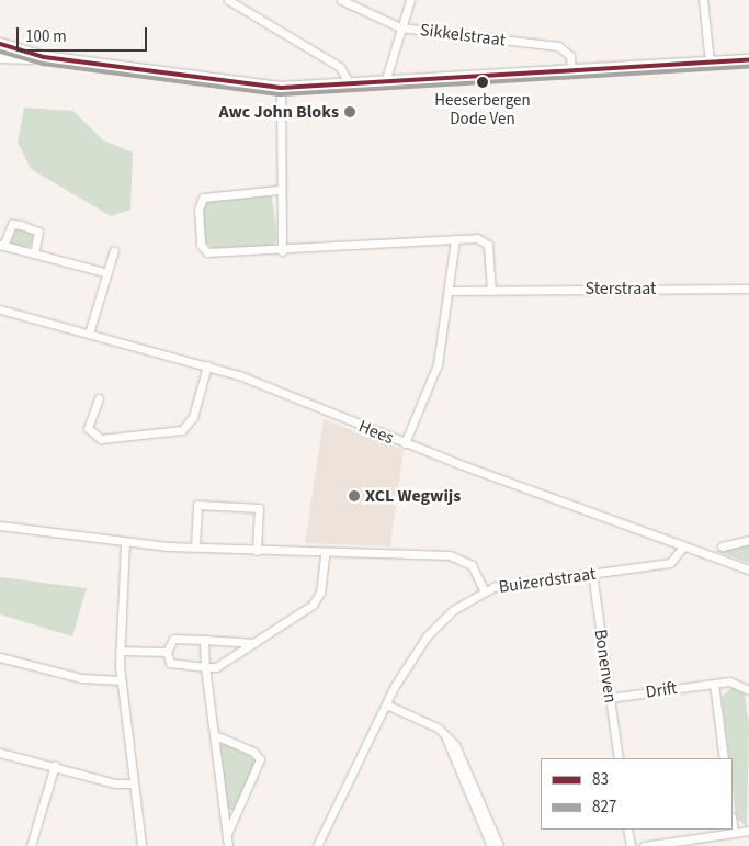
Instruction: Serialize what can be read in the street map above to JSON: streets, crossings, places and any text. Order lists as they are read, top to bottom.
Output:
{
  "streets": {
    "street": [
      "Sikkelstraat",
      "Sterstraat",
      "Hees",
      "Buizerdstraat",
      "Bonenven",
      "Drift"
    ]
  },
  "crossings": [
    ["Hees", "Buizerdstraat"],
    ["Buizerdstraat", "Bonenven"],
    ["Bonenven", "Drift"]
  ],
  "places": ["Heeserbergen Dode Ven", "Awc John Bloks", "XCL Wegwijs"],
  "lines": ["transit line 83", "transit line 827"],
  "legend": ["83", "827"],
  "scale_bar": "100 m"
}
